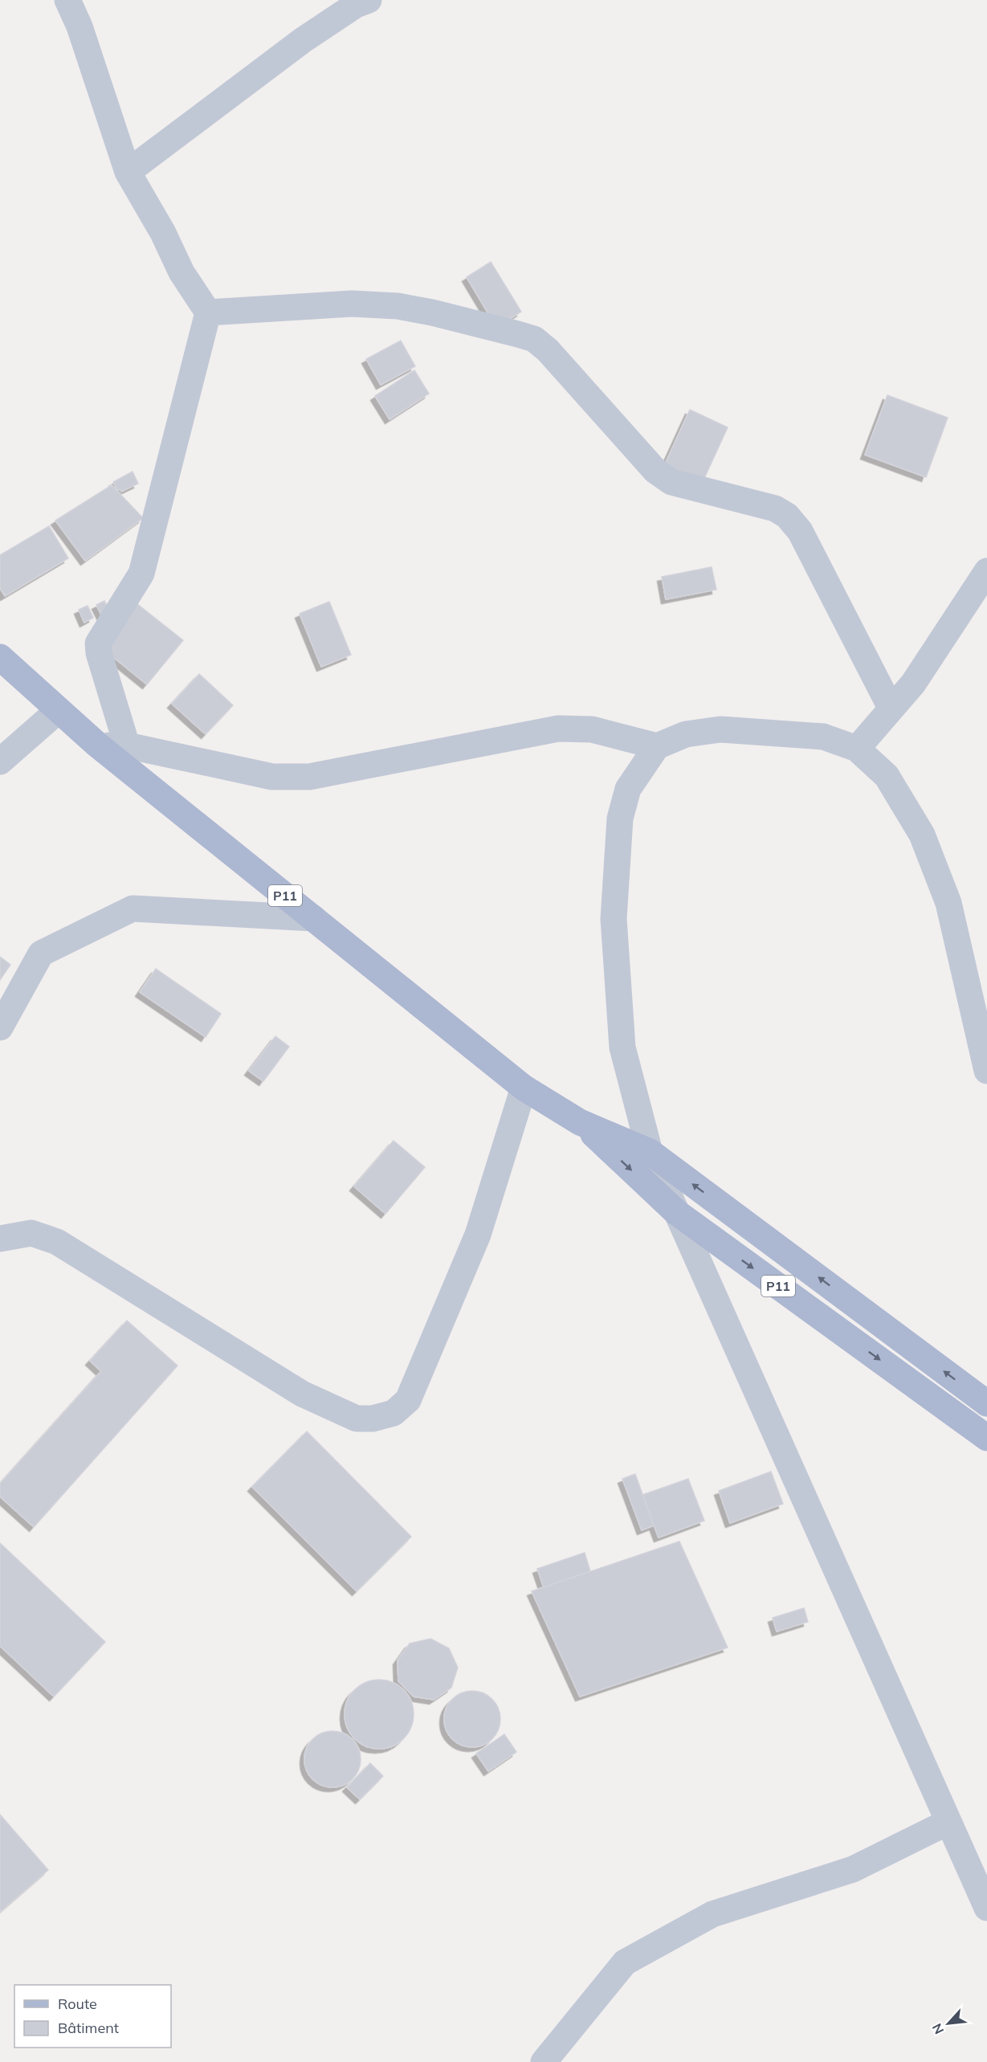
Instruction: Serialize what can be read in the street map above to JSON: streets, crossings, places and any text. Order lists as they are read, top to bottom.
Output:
{
  "streets": {
    "main road": ["P11"]
  },
  "legend": ["Route", "Bâtiment"],
  "north": "bottom left"
}
